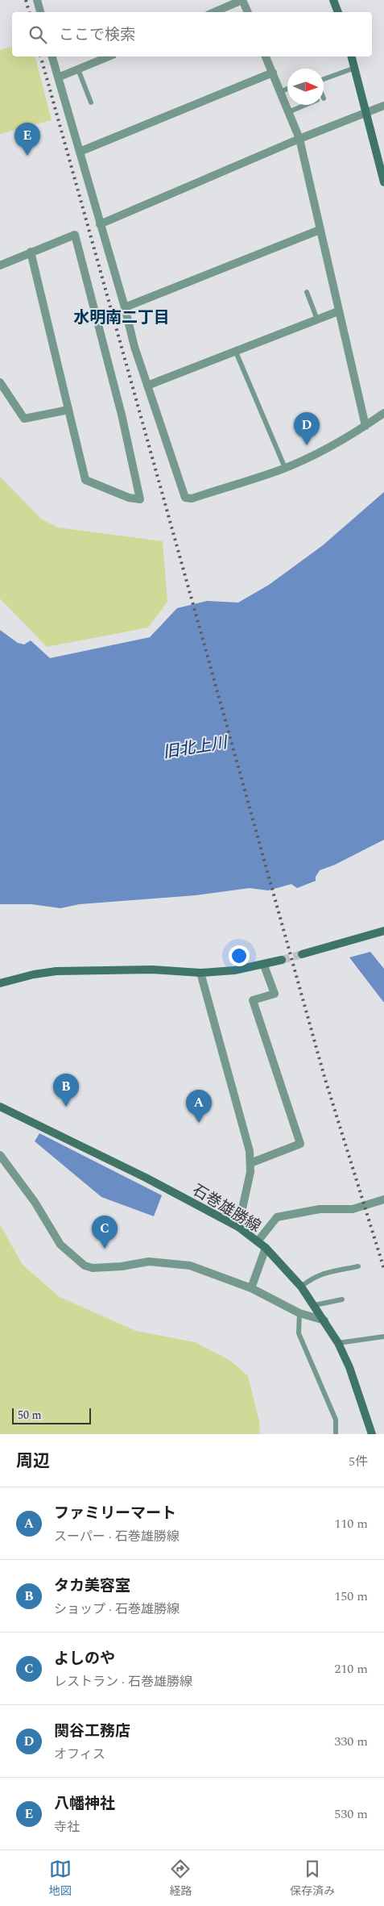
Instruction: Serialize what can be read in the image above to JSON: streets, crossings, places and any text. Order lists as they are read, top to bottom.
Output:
{
  "streets": {
    "main road": ["石巻雄勝線"]
  },
  "districts": ["水明南二丁目"],
  "water": ["旧北上川"],
  "scale_bar": "50 m",
  "north": "right",
  "page": {
    "search": "ここで検索",
    "pins": [
      "E",
      "D",
      "B",
      "A",
      "C"
    ],
    "scale": "50 m",
    "heading": ["周辺", "5件"],
    "list": [
      {
        "mark": "A",
        "name": "ファミリーマート",
        "note": "スーパー · 石巻雄勝線",
        "value": "110 m"
      },
      {
        "mark": "B",
        "name": "タカ美容室",
        "note": "ショップ · 石巻雄勝線",
        "value": "150 m"
      },
      {
        "mark": "C",
        "name": "よしのや",
        "note": "レストラン · 石巻雄勝線",
        "value": "210 m"
      },
      {
        "mark": "D",
        "name": "関谷工務店",
        "note": "オフィス",
        "value": "330 m"
      },
      {
        "mark": "E",
        "name": "八幡神社",
        "note": "寺社",
        "value": "530 m"
      }
    ],
    "nav": ["地図", "経路", "保存済み"]
  }
}
